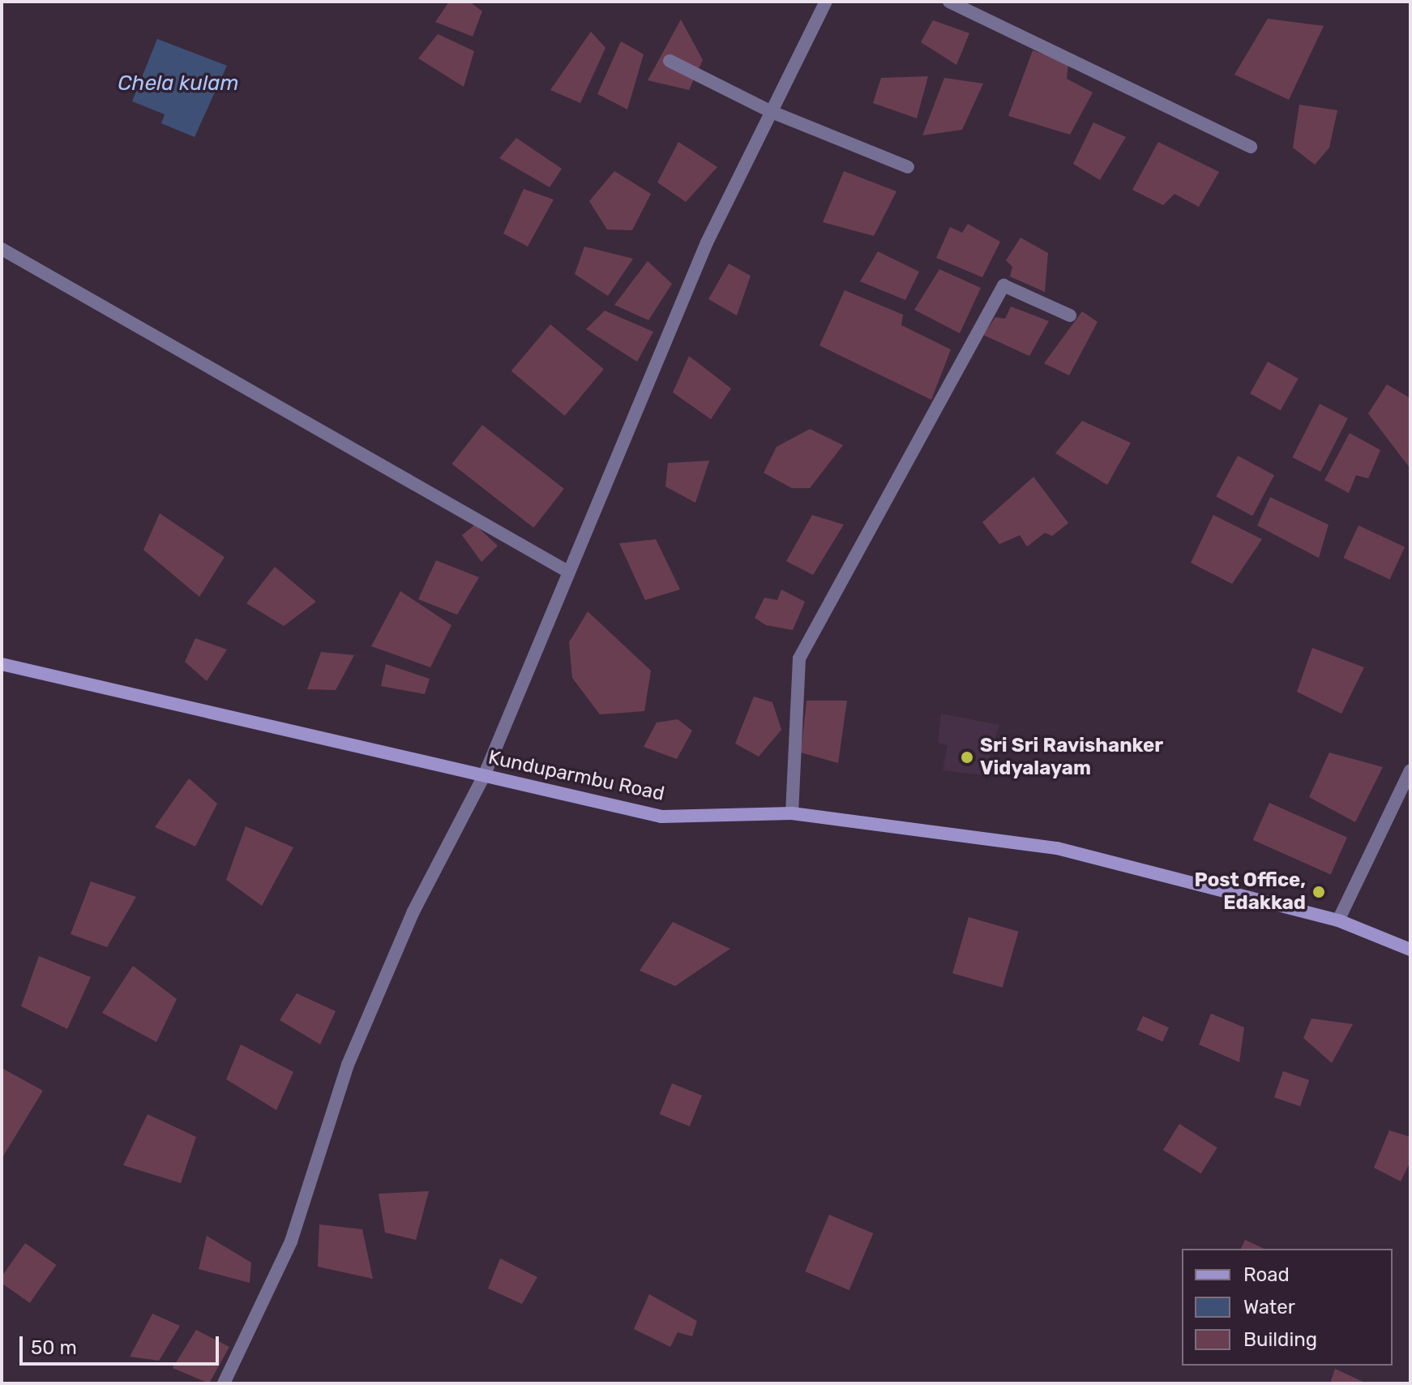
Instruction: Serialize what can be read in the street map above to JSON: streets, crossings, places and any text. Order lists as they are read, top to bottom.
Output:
{
  "streets": {
    "main road": ["Kunduparmbu Road"]
  },
  "water": ["Chela kulam"],
  "places": ["Sri Sri Ravishanker Vidyalayam", "Post Office, Edakkad"],
  "legend": ["Road", "Water", "Building"],
  "scale_bar": "50 m"
}
